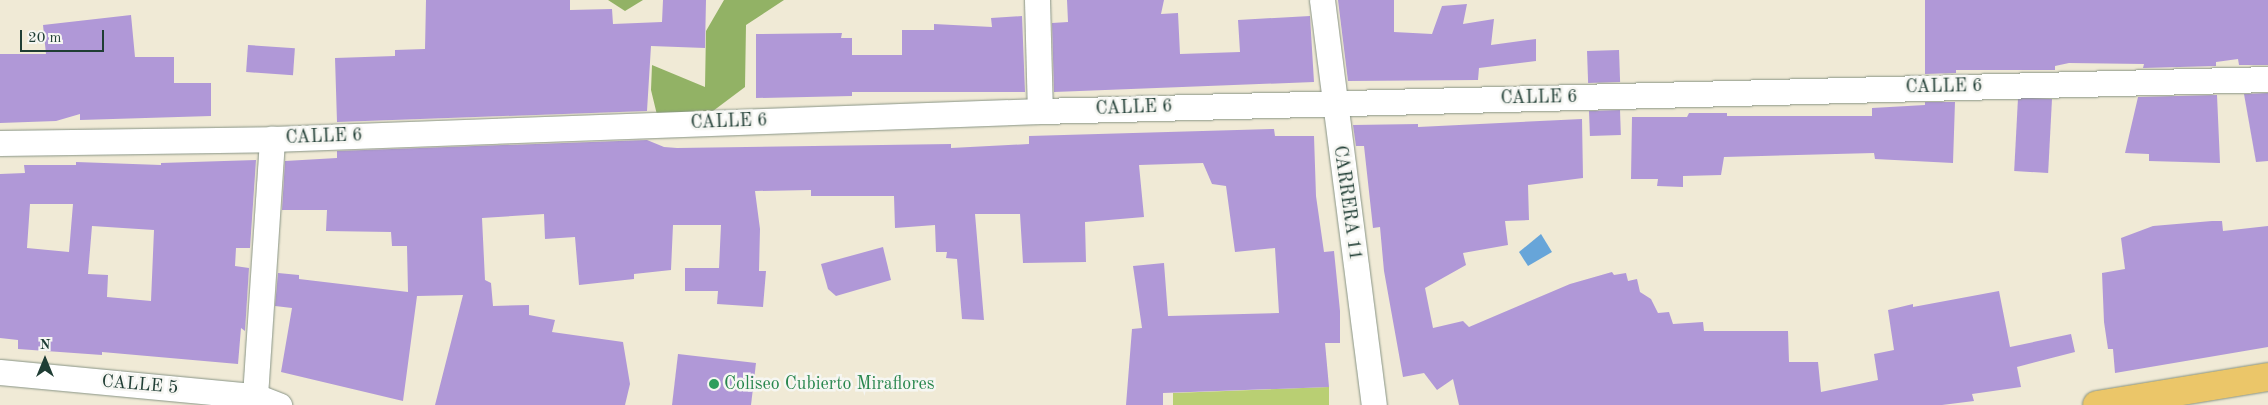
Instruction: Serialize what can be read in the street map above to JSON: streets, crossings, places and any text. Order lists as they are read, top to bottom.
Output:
{
  "streets": {
    "street": ["CALLE 6", "CARRERA 11", "CALLE 5"]
  },
  "crossings": [
    ["CALLE 6", "CARRERA 11"]
  ],
  "places": ["Coliseo Cubierto Miraflores"],
  "scale_bar": "20 m",
  "north": "top"
}
